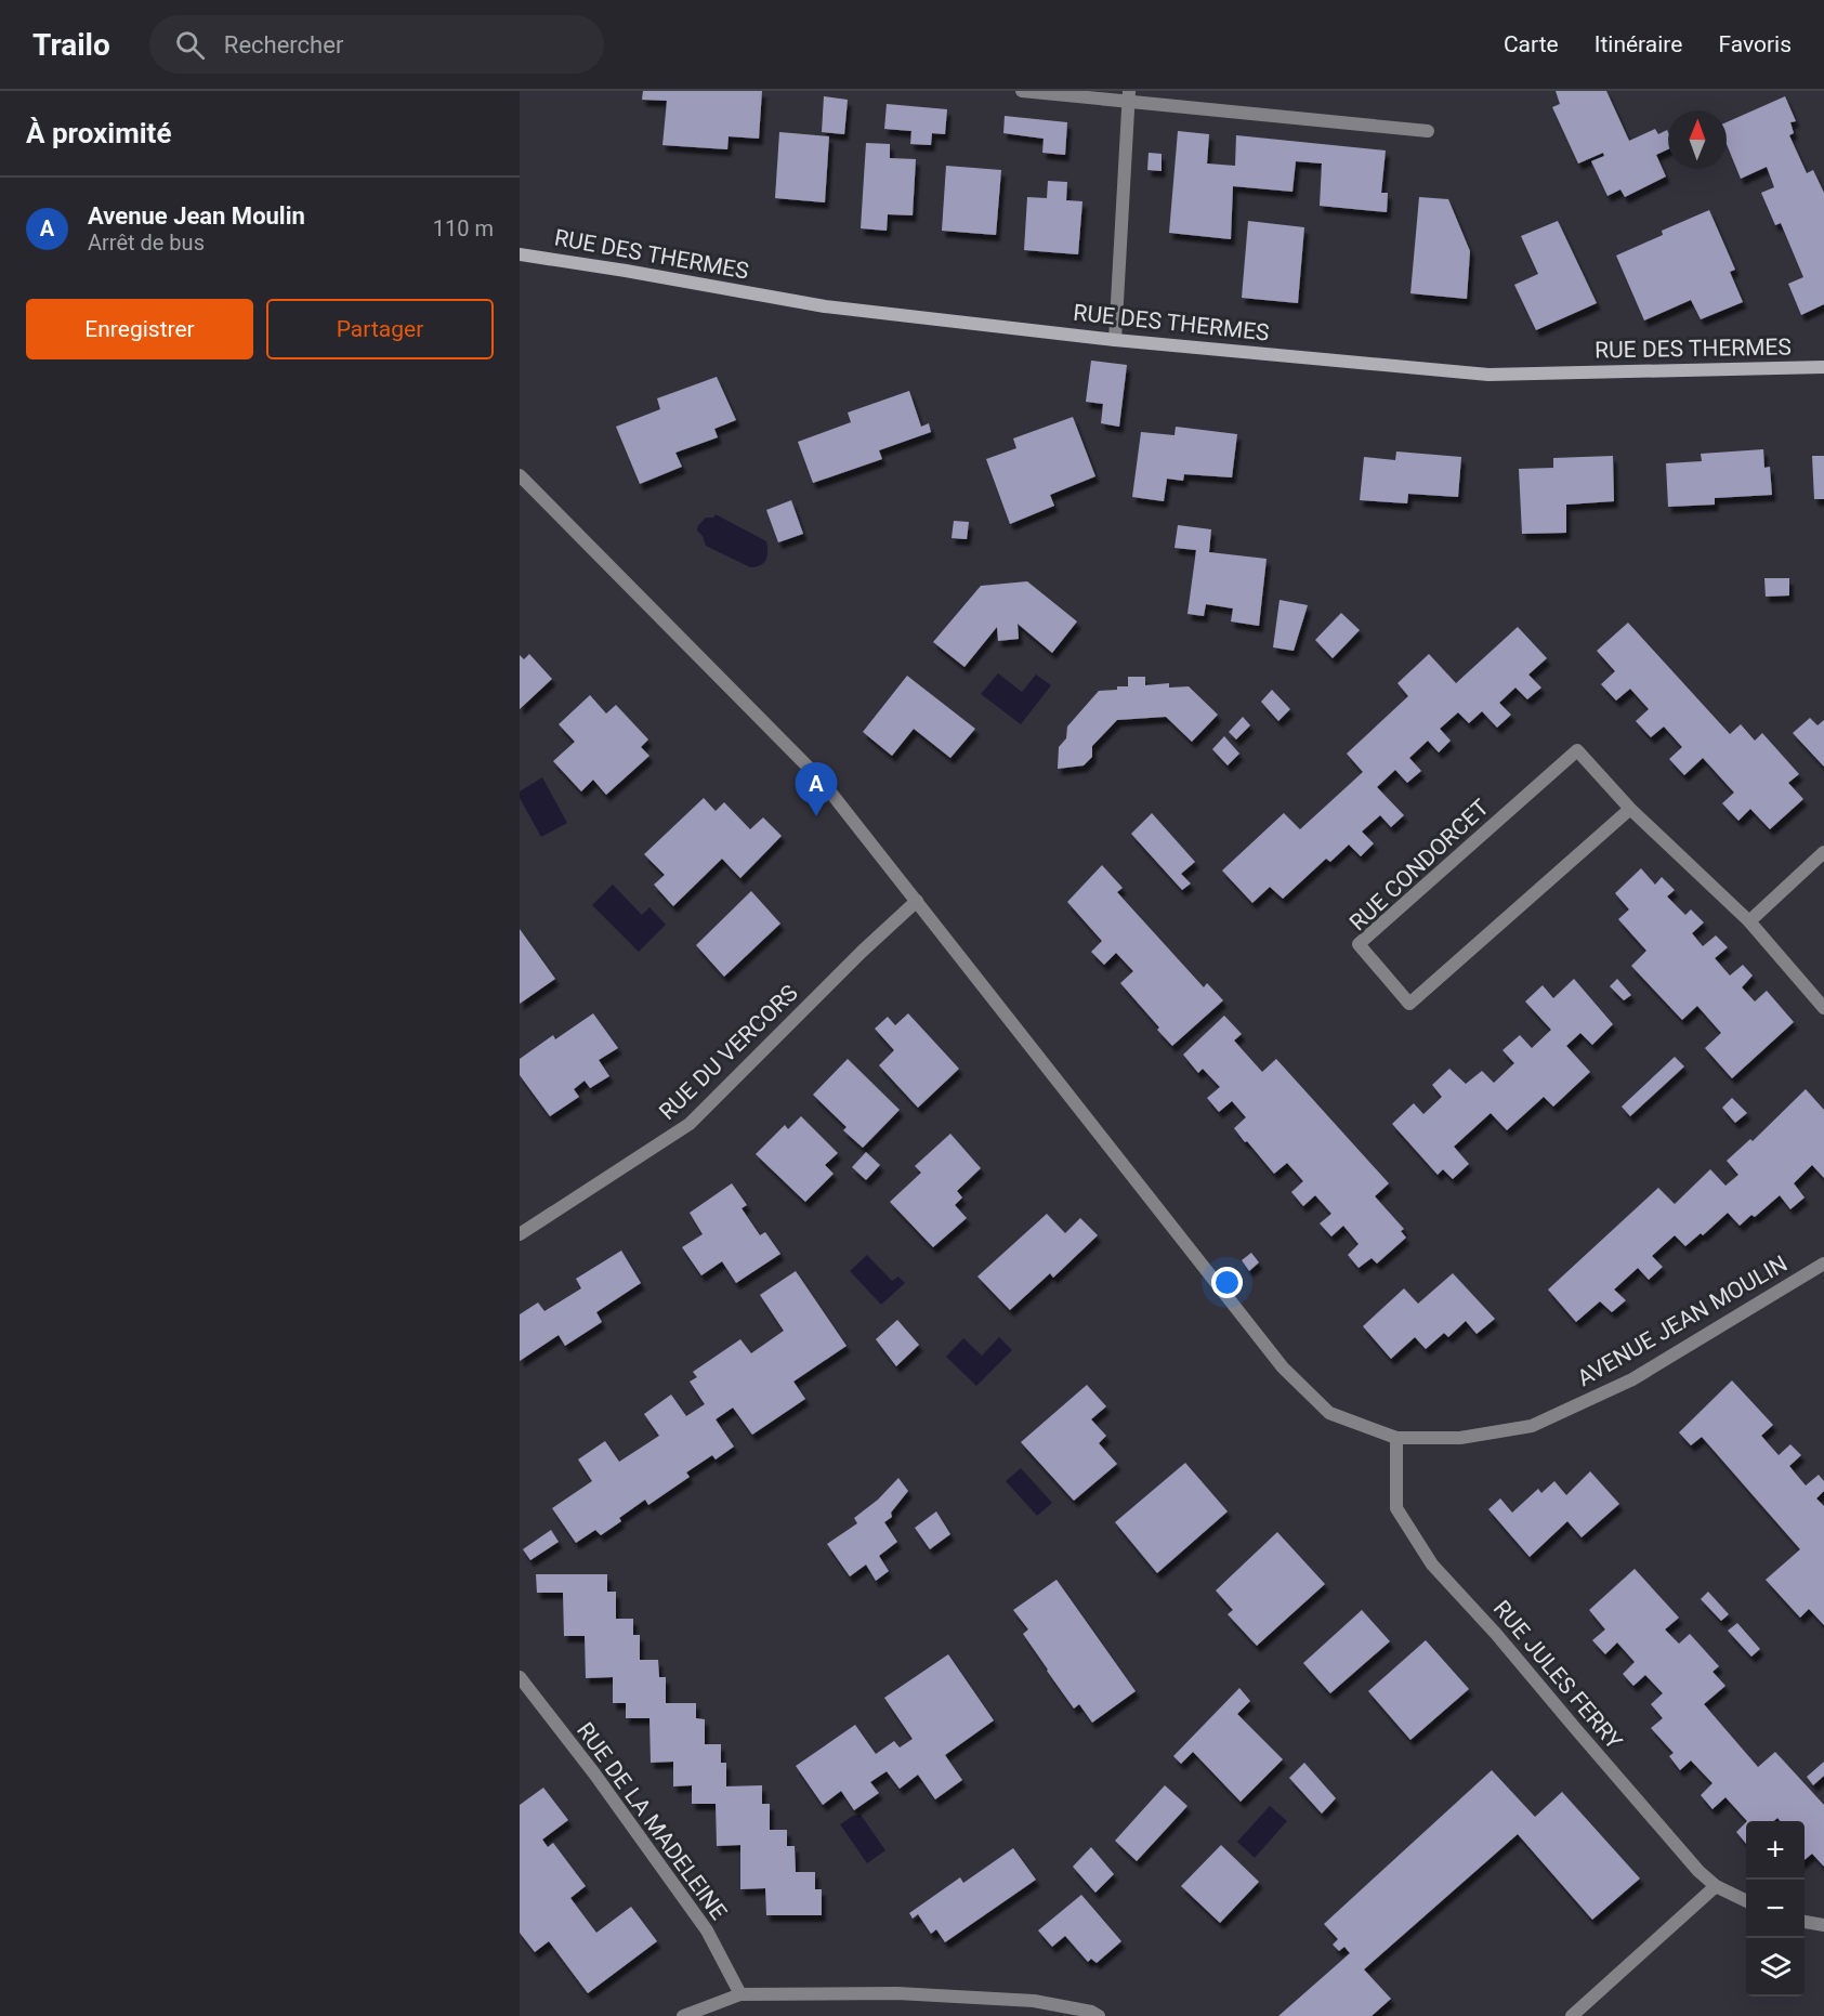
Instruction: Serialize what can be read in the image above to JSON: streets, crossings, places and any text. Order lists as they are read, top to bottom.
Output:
{
  "streets": {
    "main road": ["RUE DES THERMES"],
    "street": [
      "RUE CONDORCET",
      "RUE DU VERCORS",
      "AVENUE JEAN MOULIN",
      "RUE JULES FERRY",
      "RUE DE LA MADELEINE"
    ]
  },
  "crossings": [
    ["RUE DU VERCORS", "AVENUE JEAN MOULIN"],
    ["AVENUE JEAN MOULIN", "RUE JULES FERRY"]
  ],
  "north": "top",
  "page": {
    "header": "Trailo",
    "search": "Rechercher",
    "nav": ["Carte", "Itinéraire", "Favoris"],
    "heading": "À proximité",
    "list": [
      {
        "mark": "A",
        "name": "Avenue Jean Moulin",
        "note": "Arrêt de bus",
        "value": "110 m"
      }
    ],
    "buttons": ["Enregistrer", "Partager"],
    "pins": "A",
    "map_buttons": ["+", "−"]
  }
}
